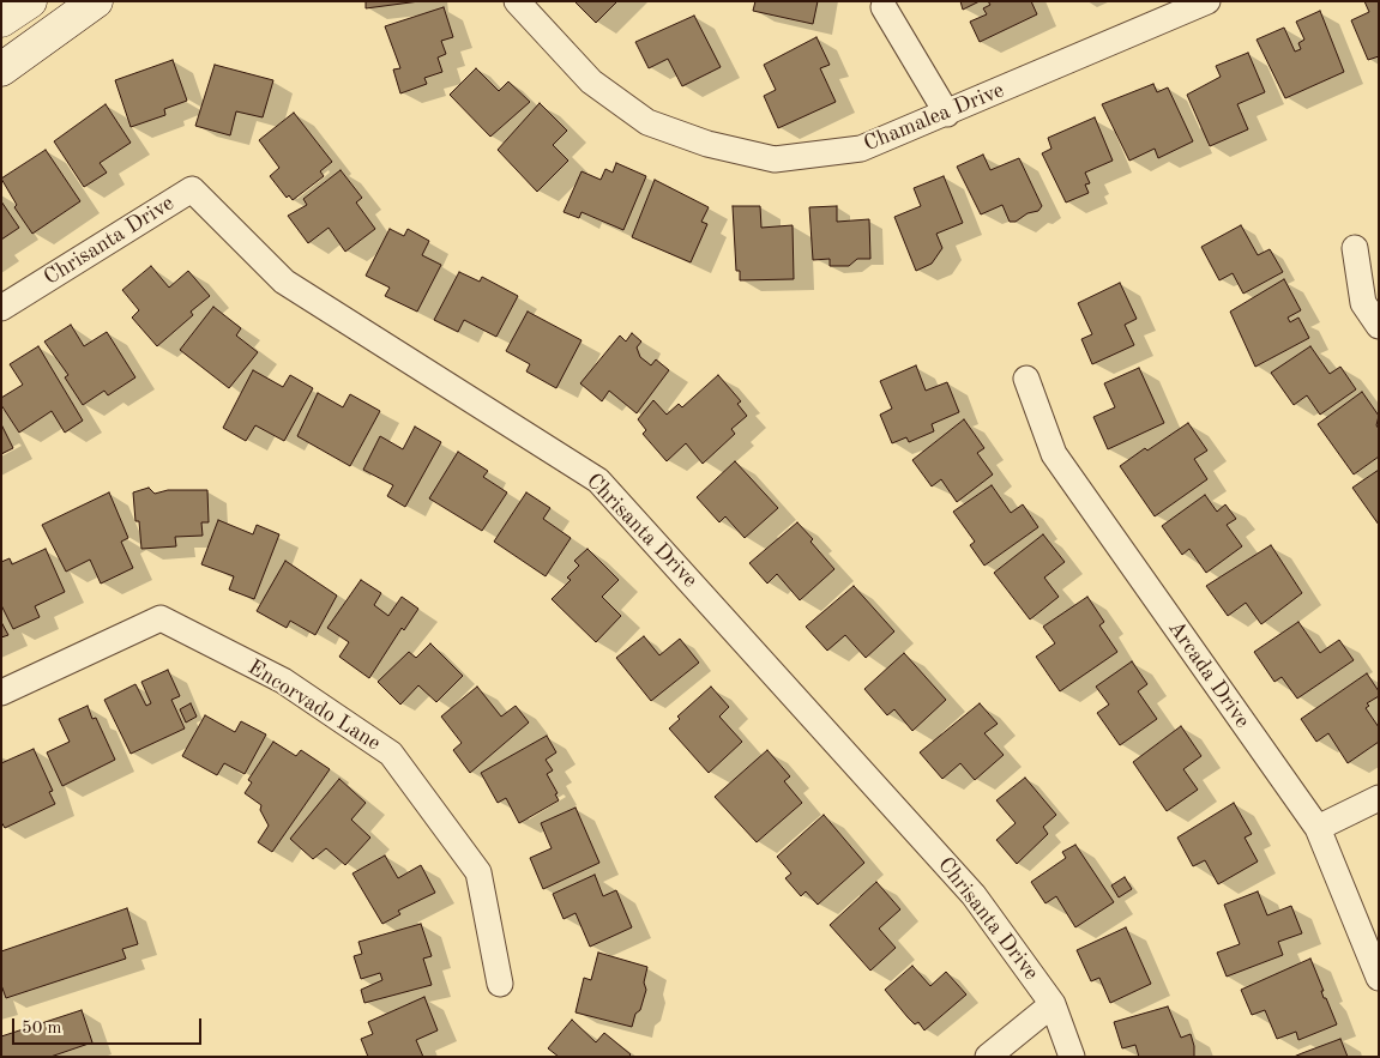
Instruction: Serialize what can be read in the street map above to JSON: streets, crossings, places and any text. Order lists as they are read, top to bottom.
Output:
{
  "streets": {
    "street": [
      "Chamalea Drive",
      "Chrisanta Drive",
      "Arcada Drive",
      "Encorvado Lane"
    ]
  },
  "scale_bar": "50 m"
}
